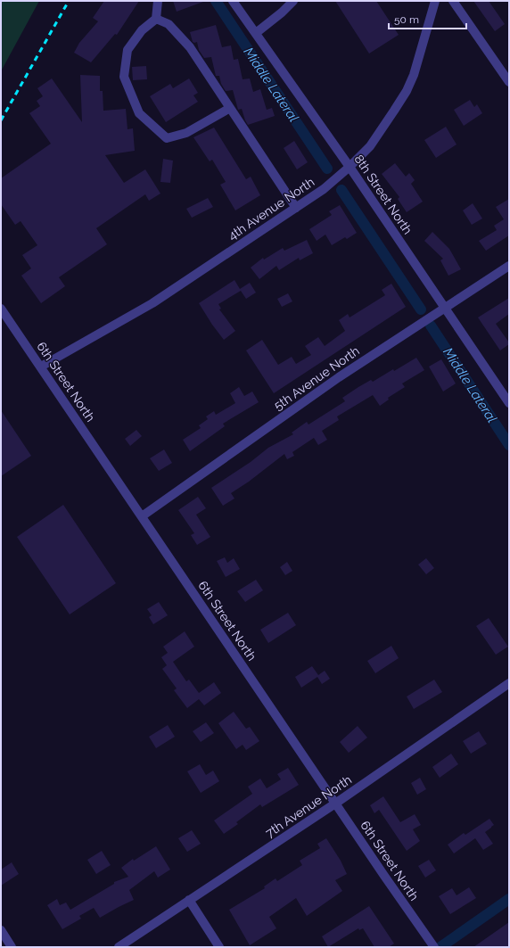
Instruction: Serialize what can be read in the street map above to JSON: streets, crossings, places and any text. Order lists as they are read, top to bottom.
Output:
{
  "streets": {
    "street": [
      "8th Street North",
      "4th Avenue North",
      "5th Avenue North",
      "6th Street North",
      "7th Avenue North"
    ]
  },
  "crossings": [
    ["8th Street North", "4th Avenue North"],
    ["8th Street North", "5th Avenue North"],
    ["4th Avenue North", "6th Street North"],
    ["5th Avenue North", "6th Street North"],
    ["6th Street North", "7th Avenue North"]
  ],
  "water": ["Middle Lateral"],
  "scale_bar": "50 m"
}
